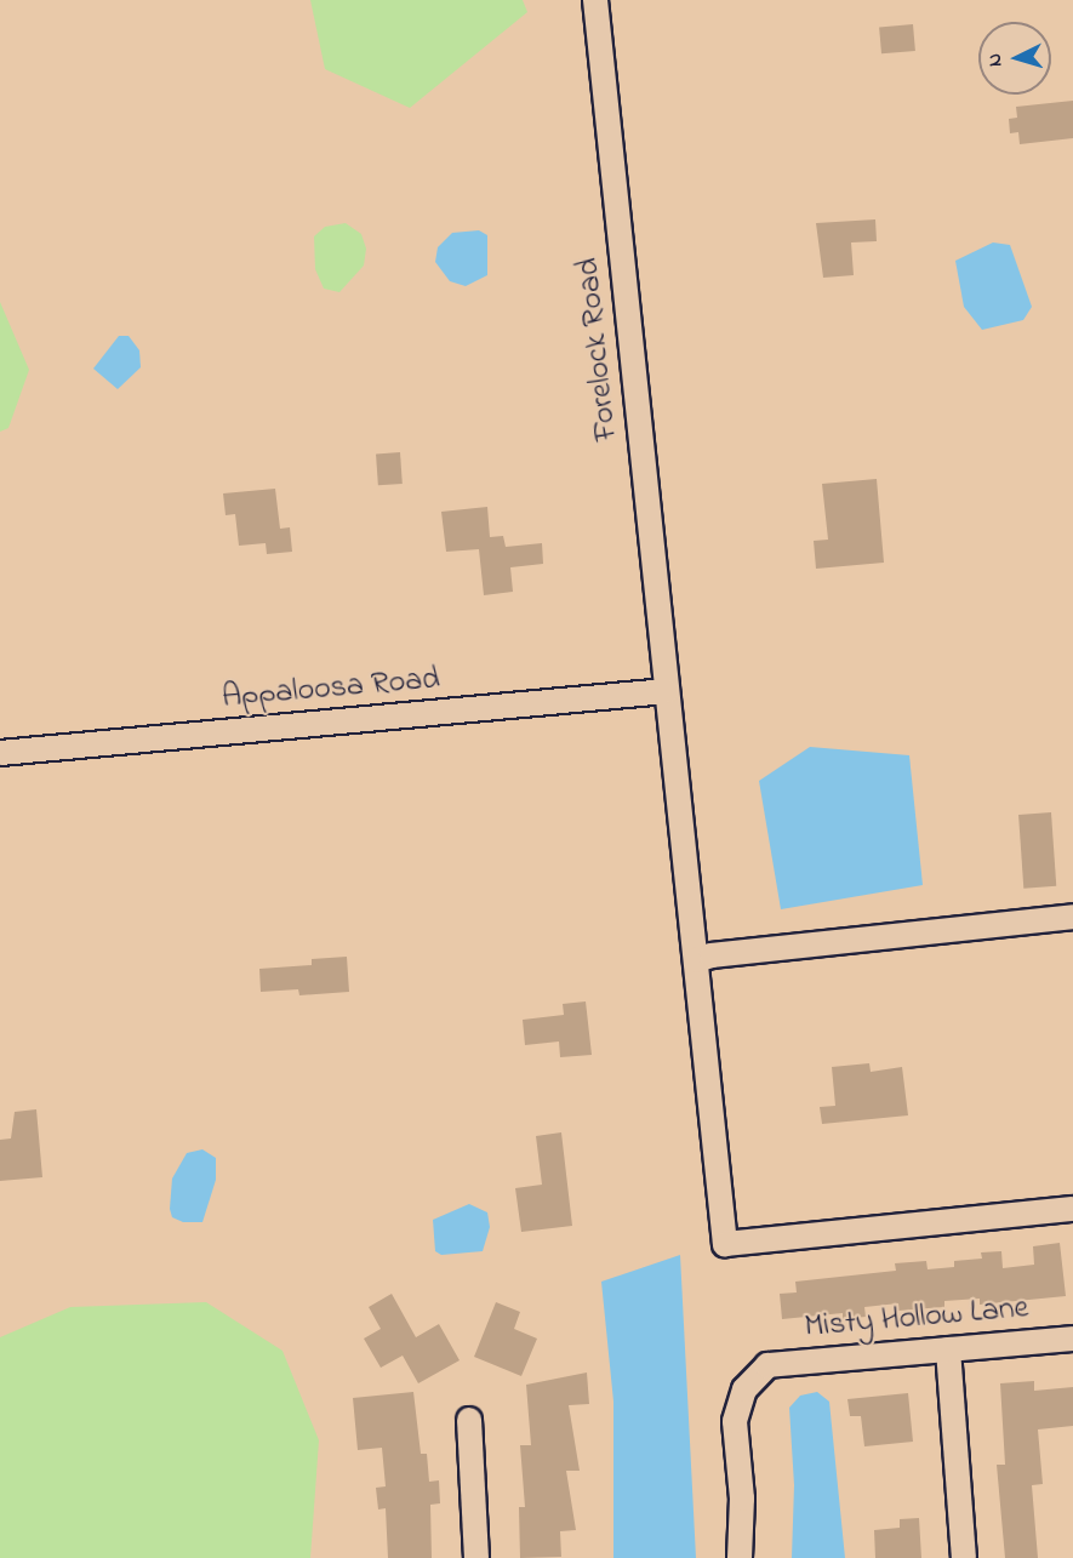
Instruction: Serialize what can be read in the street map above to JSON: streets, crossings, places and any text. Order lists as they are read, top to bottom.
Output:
{
  "streets": {
    "street": ["Forelock Road", "Appaloosa Road", "Misty Hollow Lane"]
  },
  "crossings": [
    ["Forelock Road", "Appaloosa Road"]
  ],
  "north": "left"
}
